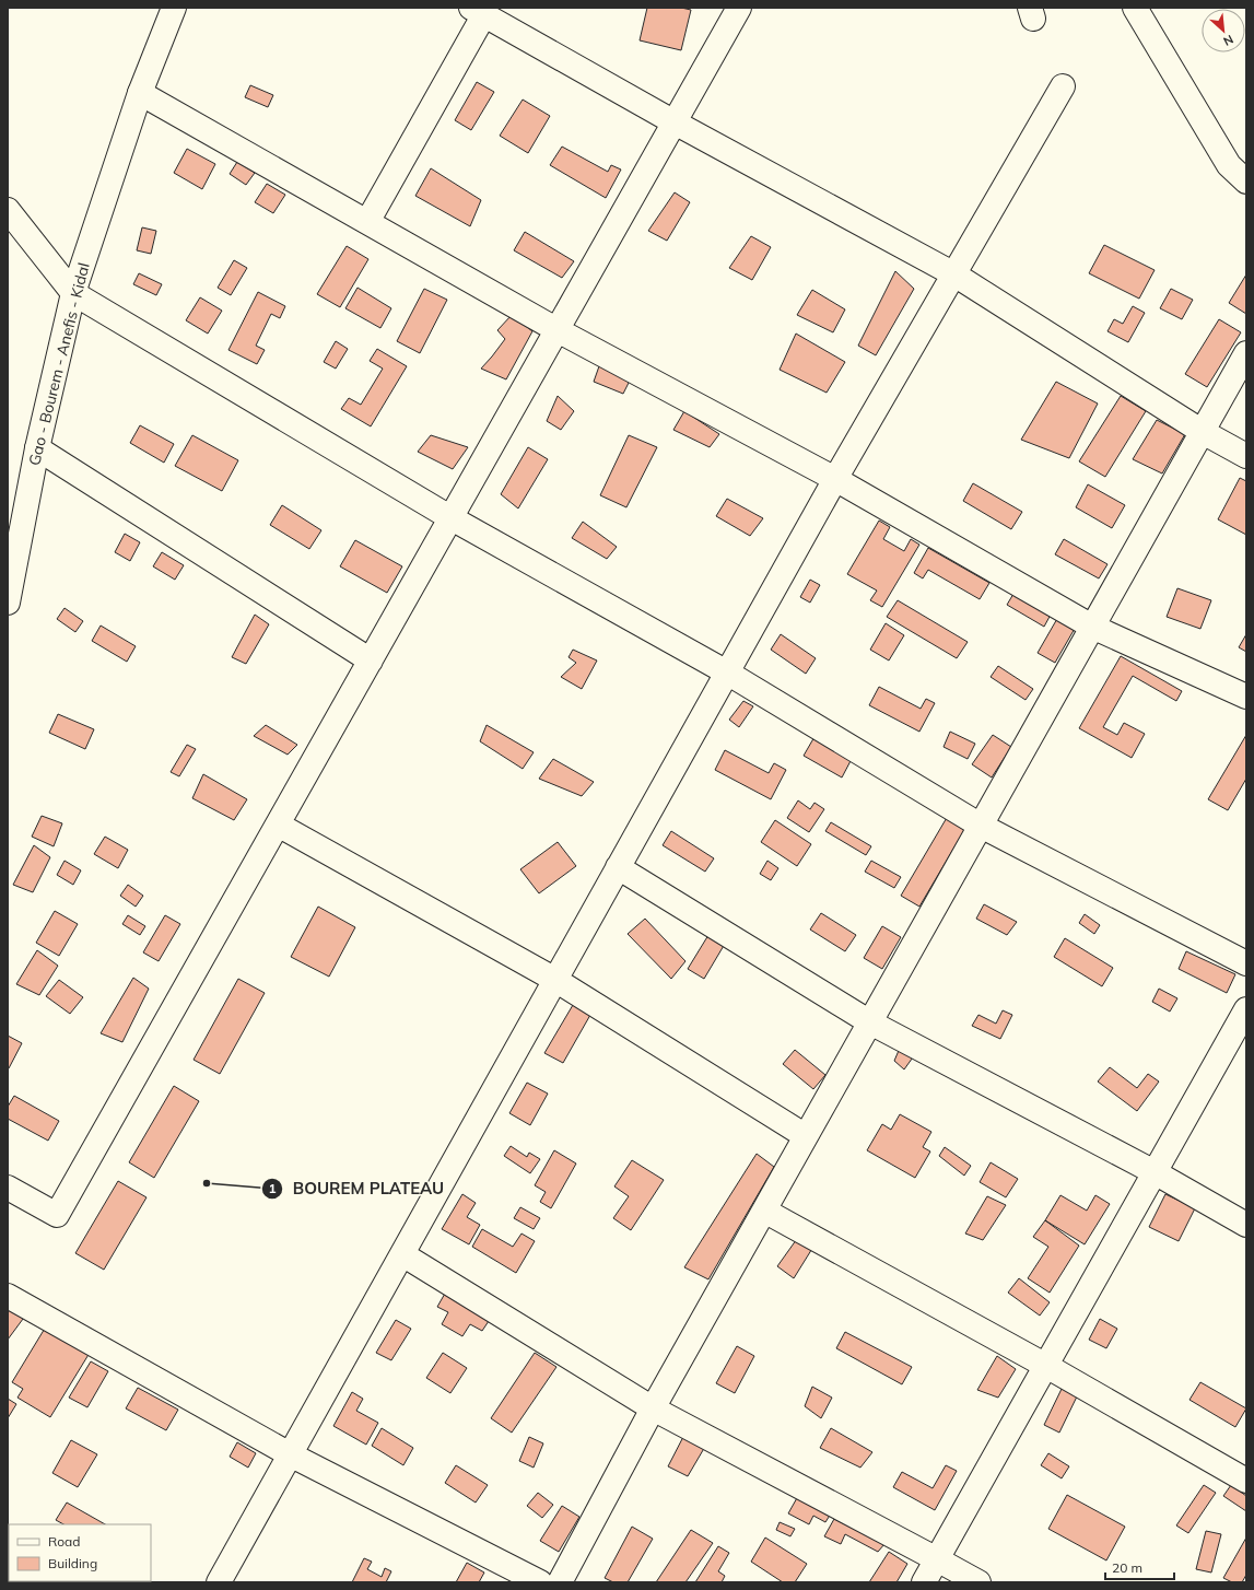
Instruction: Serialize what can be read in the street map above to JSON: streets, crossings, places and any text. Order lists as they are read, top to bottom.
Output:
{
  "streets": {
    "street": ["Gao - Bourem - Anefis - Kidal"]
  },
  "places": ["BOUREM PLATEAU"],
  "legend": ["Road", "Building"],
  "scale_bar": "20 m",
  "north": "bottom right"
}
